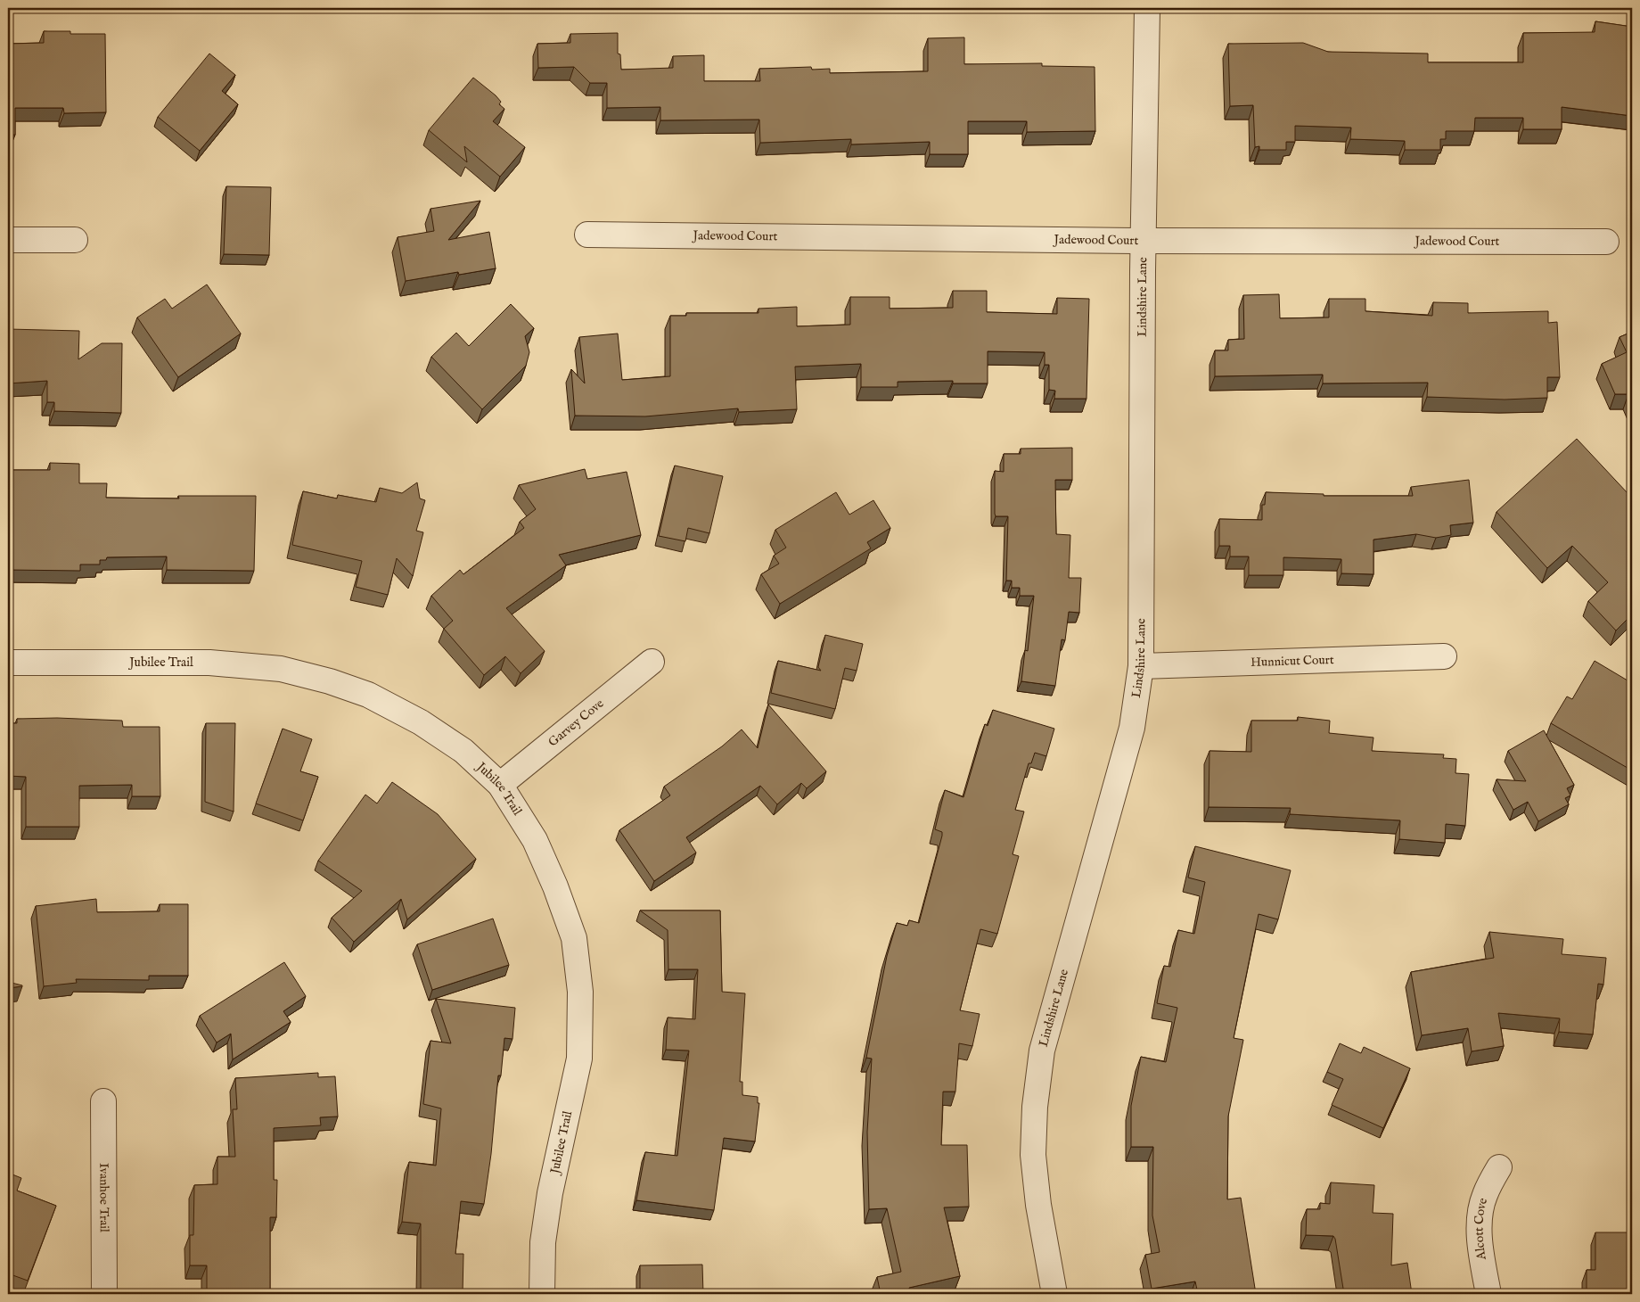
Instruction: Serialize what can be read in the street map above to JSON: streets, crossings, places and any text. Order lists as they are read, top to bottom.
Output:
{
  "streets": {
    "street": [
      "Jadewood Court",
      "Lindshire Lane",
      "Hunnicut Court",
      "Jubilee Trail",
      "Garvey Cove",
      "Ivanhoe Trail",
      "Alcott Cove"
    ]
  },
  "crossings": [
    ["Jadewood Court", "Lindshire Lane"],
    ["Lindshire Lane", "Hunnicut Court"],
    ["Jubilee Trail", "Garvey Cove"]
  ]
}
